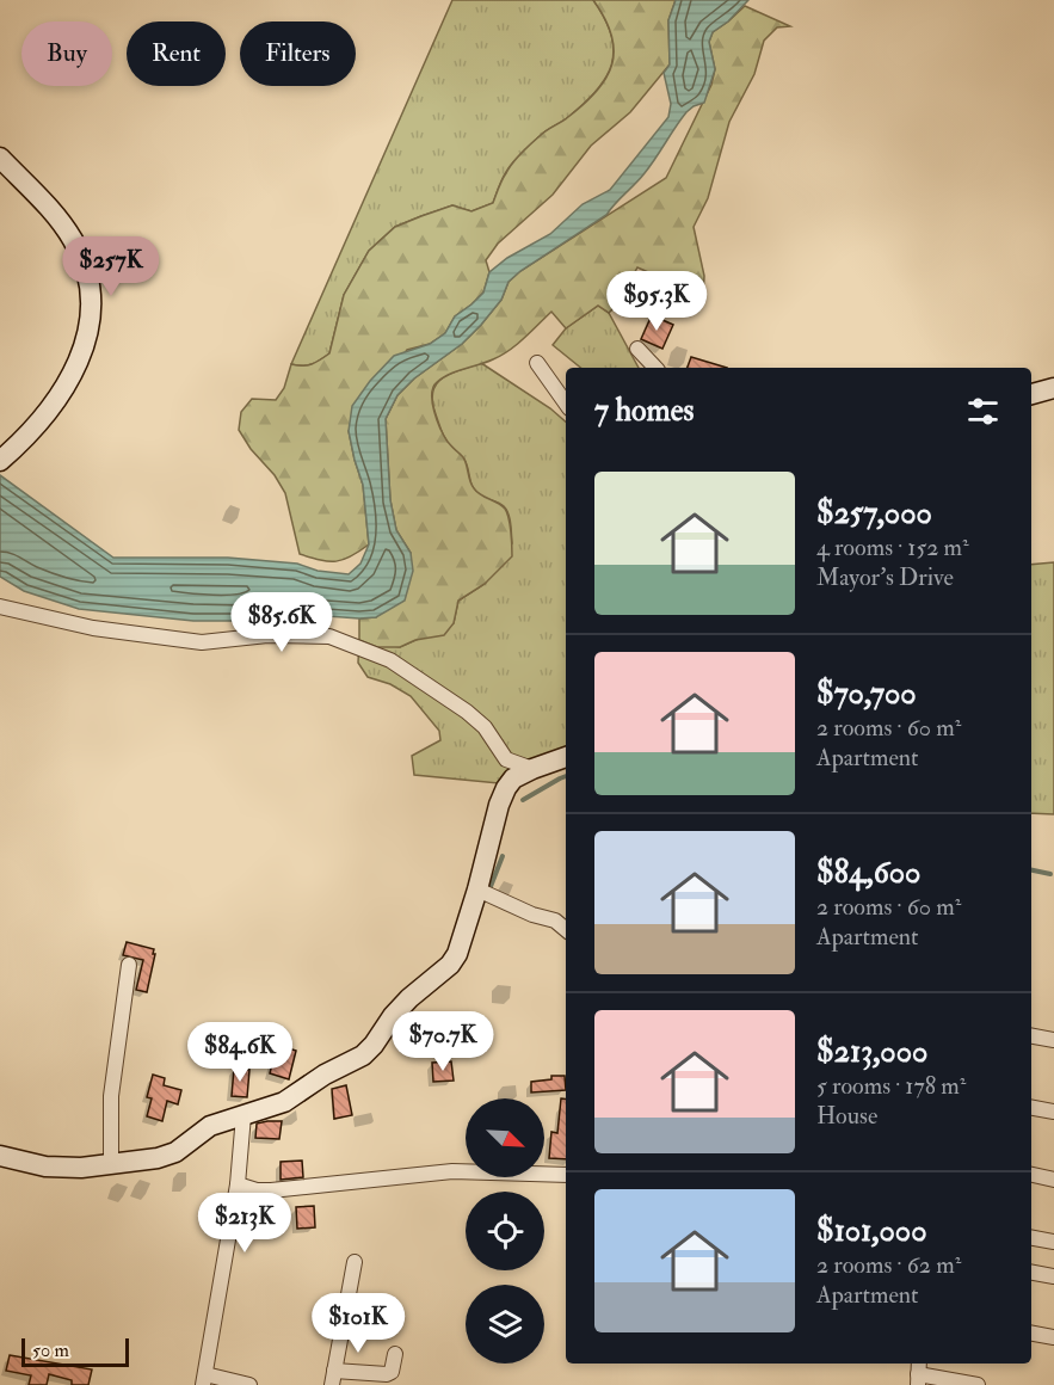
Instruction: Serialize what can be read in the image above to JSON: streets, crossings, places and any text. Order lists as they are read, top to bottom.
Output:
{
  "scale_bar": "50 m",
  "north": "bottom right",
  "page": {
    "chip": ["Buy", "Rent", "Filters"],
    "price": [
      "$257K",
      "$95.3K",
      "$85.6K",
      "$70.7K",
      "$84.6K",
      "$213K",
      "$101K"
    ],
    "heading": "7 homes",
    "list": [
      {
        "name": "$257,000",
        "note": "4 rooms · 152 m² · Mayor's Drive"
      },
      {
        "name": "$70,700",
        "note": "2 rooms · 60 m² · Apartment"
      },
      {
        "name": "$84,600",
        "note": "2 rooms · 60 m² · Apartment"
      },
      {
        "name": "$213,000",
        "note": "5 rooms · 178 m² · House"
      },
      {
        "name": "$101,000",
        "note": "2 rooms · 62 m² · Apartment"
      }
    ],
    "scale": "50 m"
  }
}
